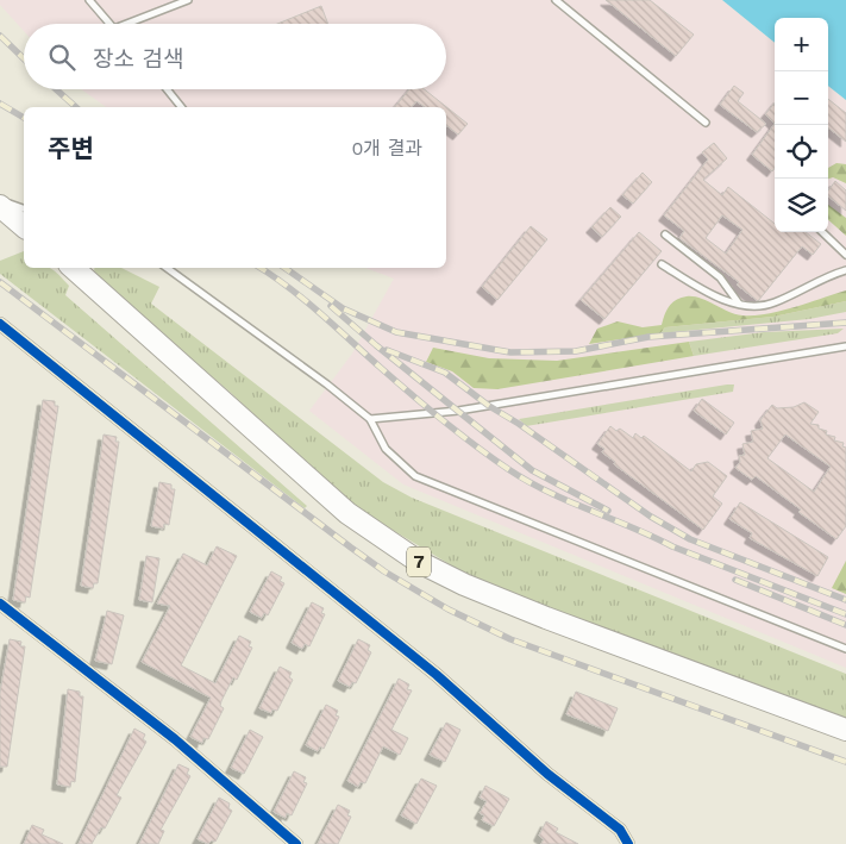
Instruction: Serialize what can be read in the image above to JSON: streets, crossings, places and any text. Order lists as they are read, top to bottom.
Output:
{
  "streets": {
    "highway": ["7"]
  },
  "page": {
    "map_buttons": ["+", "−"],
    "search": "장소 검색",
    "heading": ["주변", "0개 결과"]
  }
}
